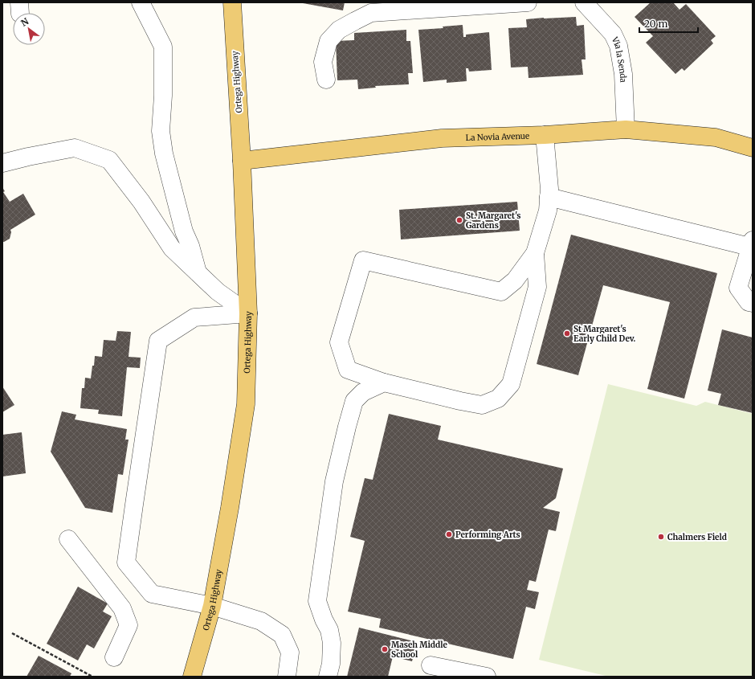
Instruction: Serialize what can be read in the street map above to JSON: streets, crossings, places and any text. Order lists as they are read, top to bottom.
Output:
{
  "streets": {
    "main road": ["Ortega Highway", "La Novia Avenue"],
    "street": ["Via la Senda"]
  },
  "crossings": [
    ["Via la Senda", "La Novia Avenue"],
    ["Ortega Highway", "La Novia Avenue"]
  ],
  "places": [
    "St. Margaret's Gardens",
    "St Margaret's Early Child Dev.",
    "Performing Arts",
    "Chalmers Field",
    "Maseh Middle School"
  ],
  "scale_bar": "20 m",
  "north": "top left"
}
